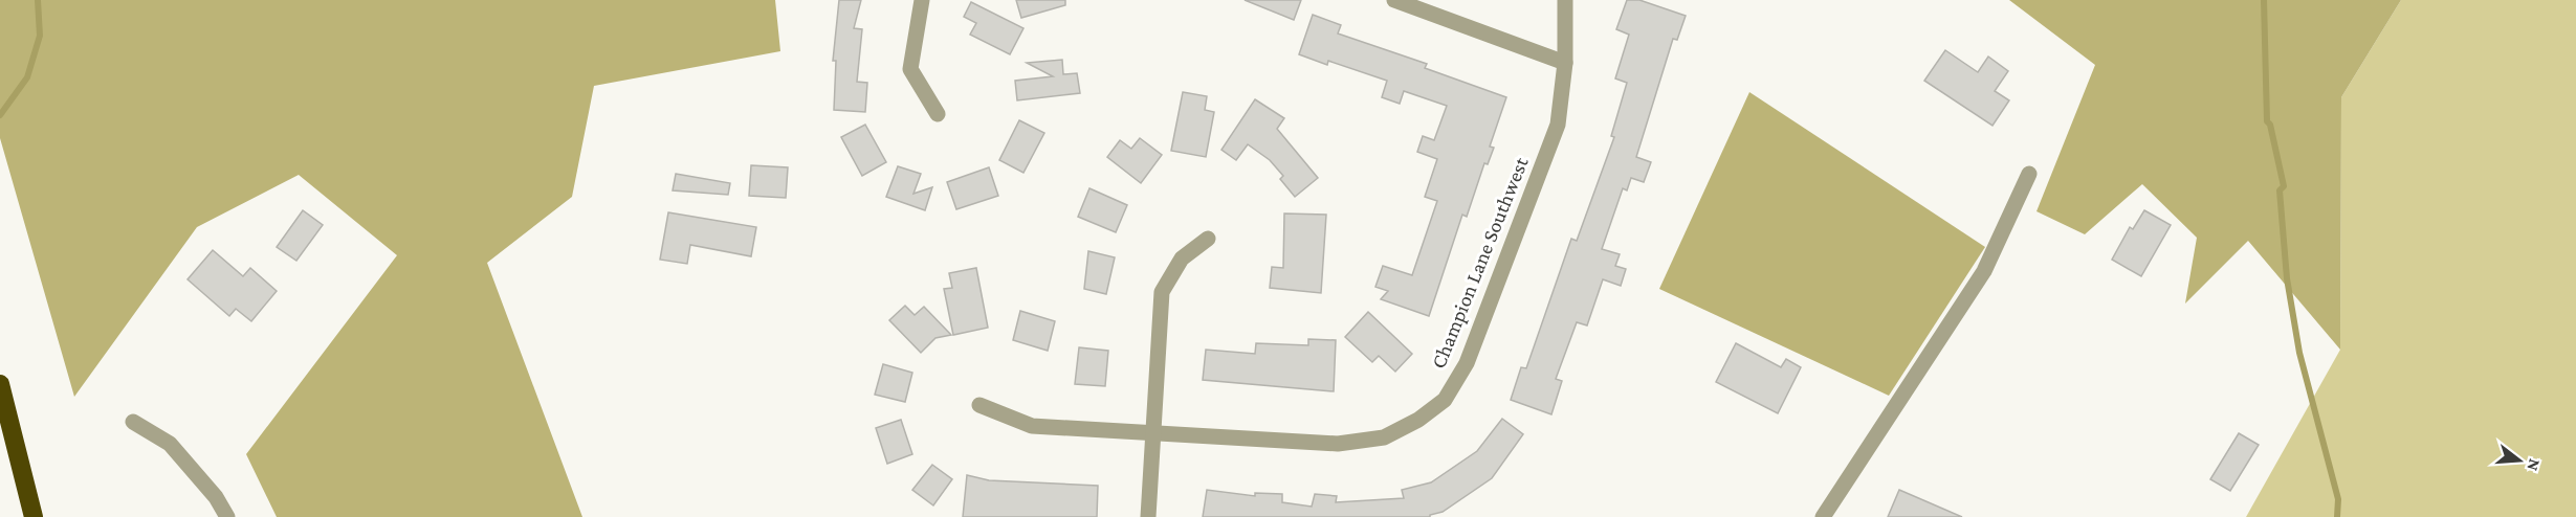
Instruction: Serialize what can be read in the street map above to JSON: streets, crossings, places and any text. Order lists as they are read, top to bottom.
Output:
{
  "streets": {
    "street": ["Champion Lane Southwest"]
  },
  "north": "right"
}
